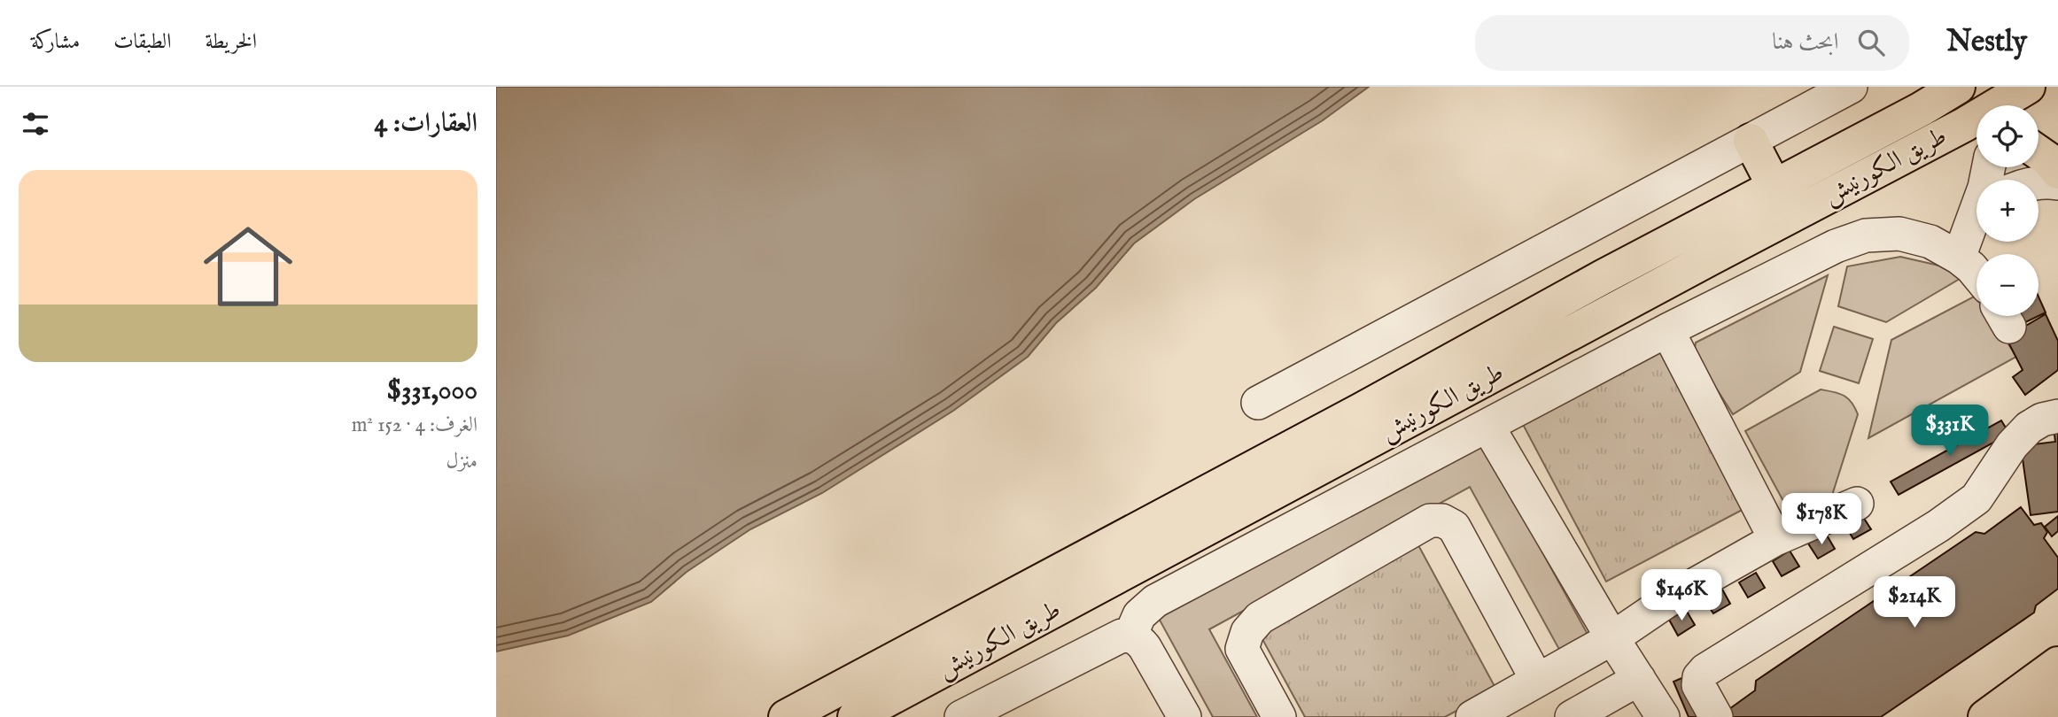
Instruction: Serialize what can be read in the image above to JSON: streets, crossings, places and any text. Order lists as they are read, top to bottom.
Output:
{
  "streets": {
    "main road": ["طريق الكورنيش"]
  },
  "page": {
    "header": "Nestly",
    "search": "ابحث هنا",
    "nav": ["الخريطة", "الطبقات", "مشاركة"],
    "heading": "العقارات: 4",
    "map_buttons": ["+", "−"],
    "list": [
      {
        "name": "$331,000",
        "note": "الغرف: 4 · 152 m² · منزل"
      }
    ],
    "price": [
      "$331K",
      "$178K",
      "$146K",
      "$214K"
    ]
  }
}
